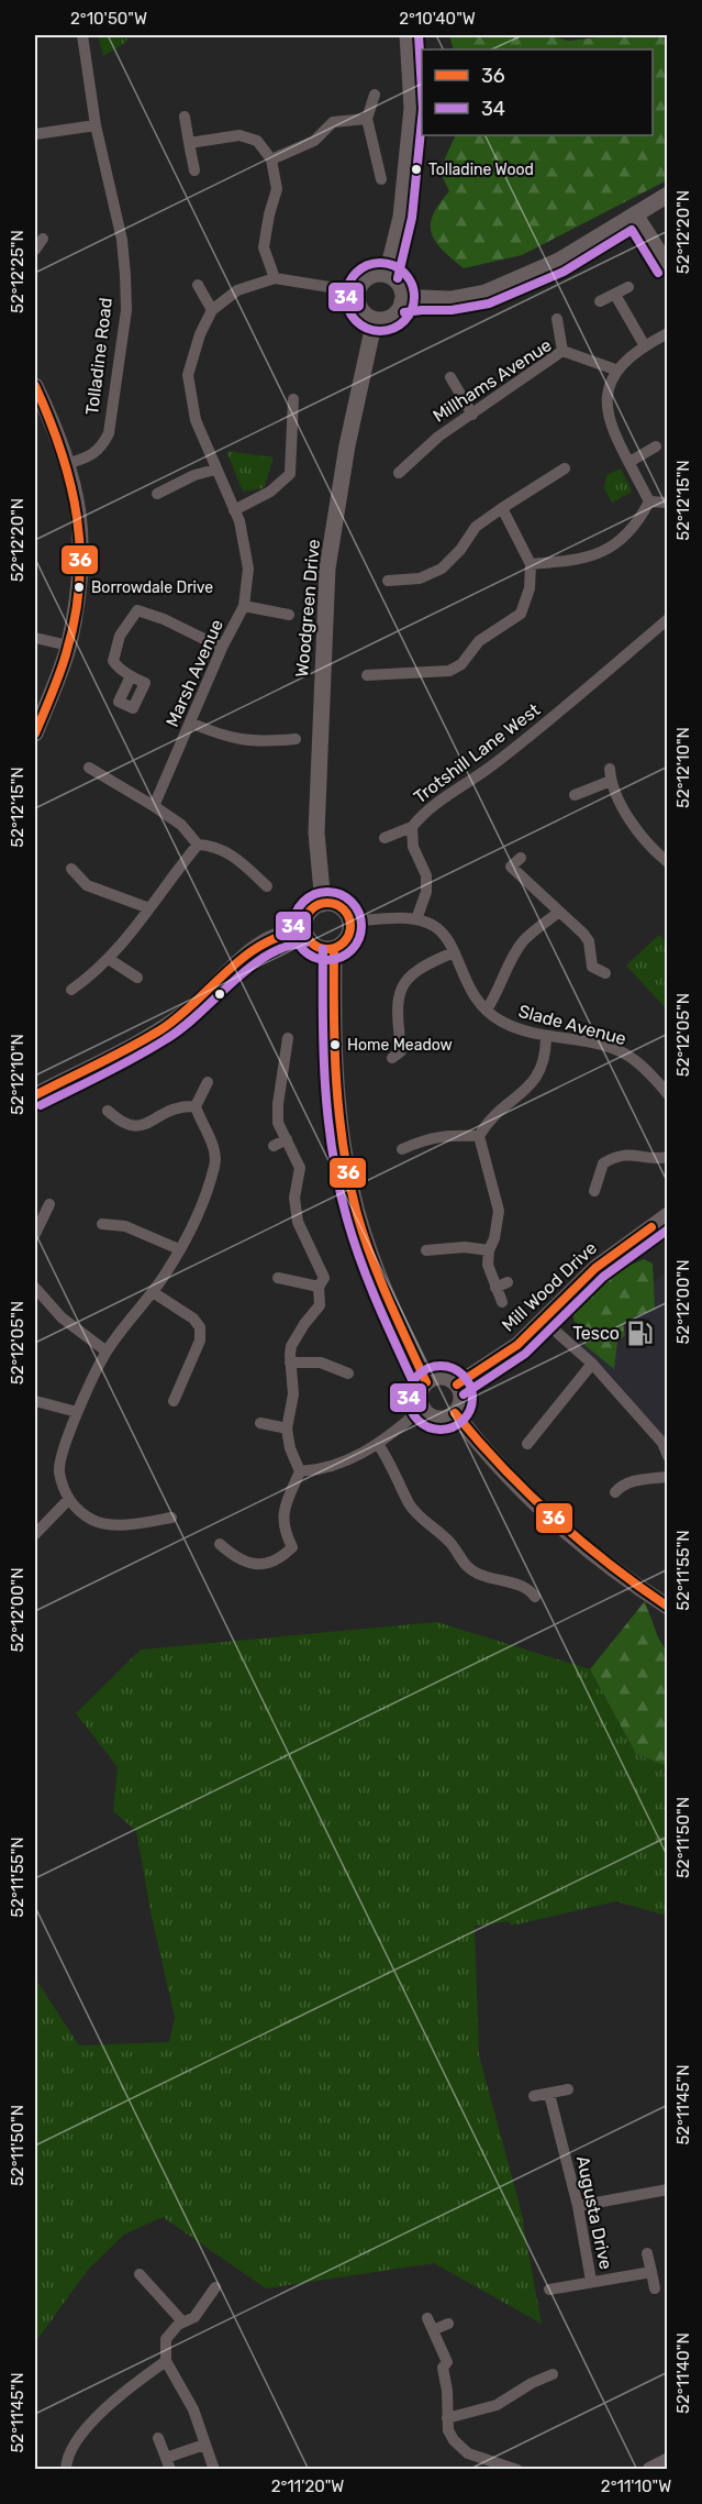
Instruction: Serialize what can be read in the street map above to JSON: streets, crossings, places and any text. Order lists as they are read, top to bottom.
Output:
{
  "streets": {
    "main road": ["Woodgreen Drive", "Mill Wood Drive"],
    "street": [
      "Tolladine Road",
      "Millhams Avenue",
      "Marsh Avenue",
      "Trotshill Lane West",
      "Slade Avenue",
      "Augusta Drive"
    ]
  },
  "crossings": [
    ["Woodgreen Drive", "Marsh Avenue"],
    ["Trotshill Lane West", "Slade Avenue"]
  ],
  "places": {
    "other": ["Tolladine Wood", "Borrowdale Drive", "Home Meadow"],
    "fuel station": ["Tesco"]
  },
  "lines": ["transit line 34", "transit line 36"],
  "legend": ["36", "34"],
  "coordinates": [
    "2°10'50\"W",
    "2°10'40\"W",
    "52°12'20\"N",
    "52°12'25\"N",
    "52°12'15\"N",
    "52°12'10\"N",
    "52°12'05\"N",
    "52°12'00\"N",
    "52°11'55\"N",
    "52°11'50\"N",
    "52°11'45\"N",
    "52°11'40\"N",
    "2°11'20\"W",
    "2°11'10\"W"
  ]
}
